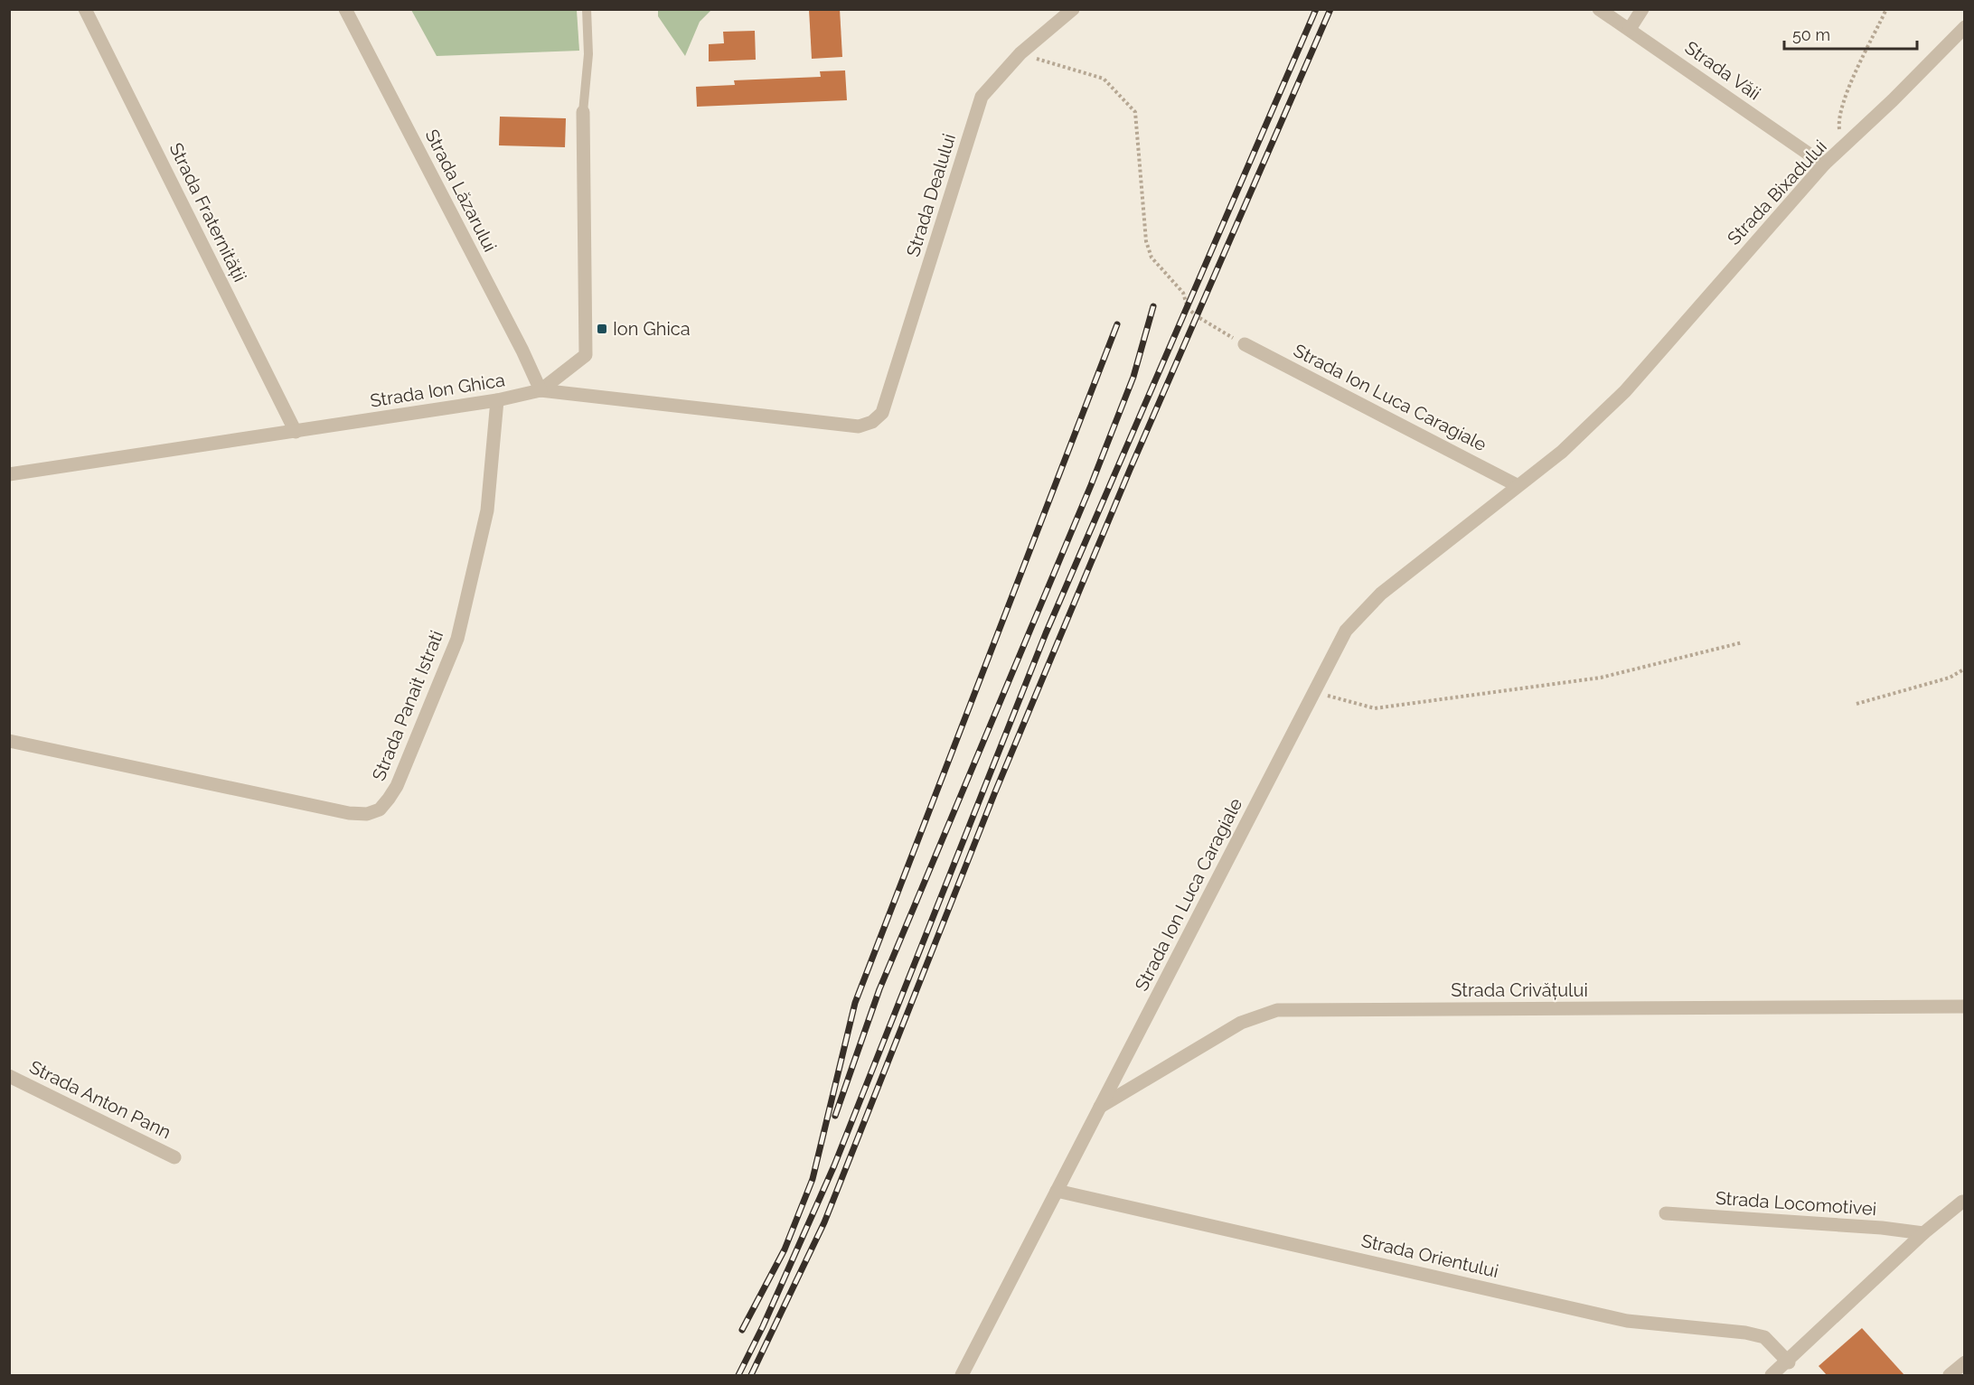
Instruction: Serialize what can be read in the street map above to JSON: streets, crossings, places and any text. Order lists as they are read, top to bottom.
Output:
{
  "streets": {
    "street": [
      "Strada Văii",
      "Strada Lăzarului",
      "Strada Bixadului",
      "Strada Dealului",
      "Strada Fraternității",
      "Strada Ion Ghica",
      "Strada Ion Luca Caragiale",
      "Strada Panait Istrati",
      "Strada Crivățului",
      "Strada Anton Pann",
      "Strada Locomotivei",
      "Strada Orientului"
    ]
  },
  "crossings": [
    ["Strada Văii", "Strada Bixadului"],
    ["Strada Lăzarului", "Strada Ion Ghica"],
    ["Strada Bixadului", "Strada Ion Luca Caragiale"],
    ["Strada Dealului", "Strada Ion Ghica"],
    ["Strada Fraternității", "Strada Ion Ghica"],
    ["Strada Ion Ghica", "Strada Panait Istrati"],
    ["Strada Ion Luca Caragiale", "Strada Crivățului"],
    ["Strada Ion Luca Caragiale", "Strada Orientului"]
  ],
  "places": {
    "transit": ["Ion Ghica"]
  },
  "scale_bar": "50 m"
}
